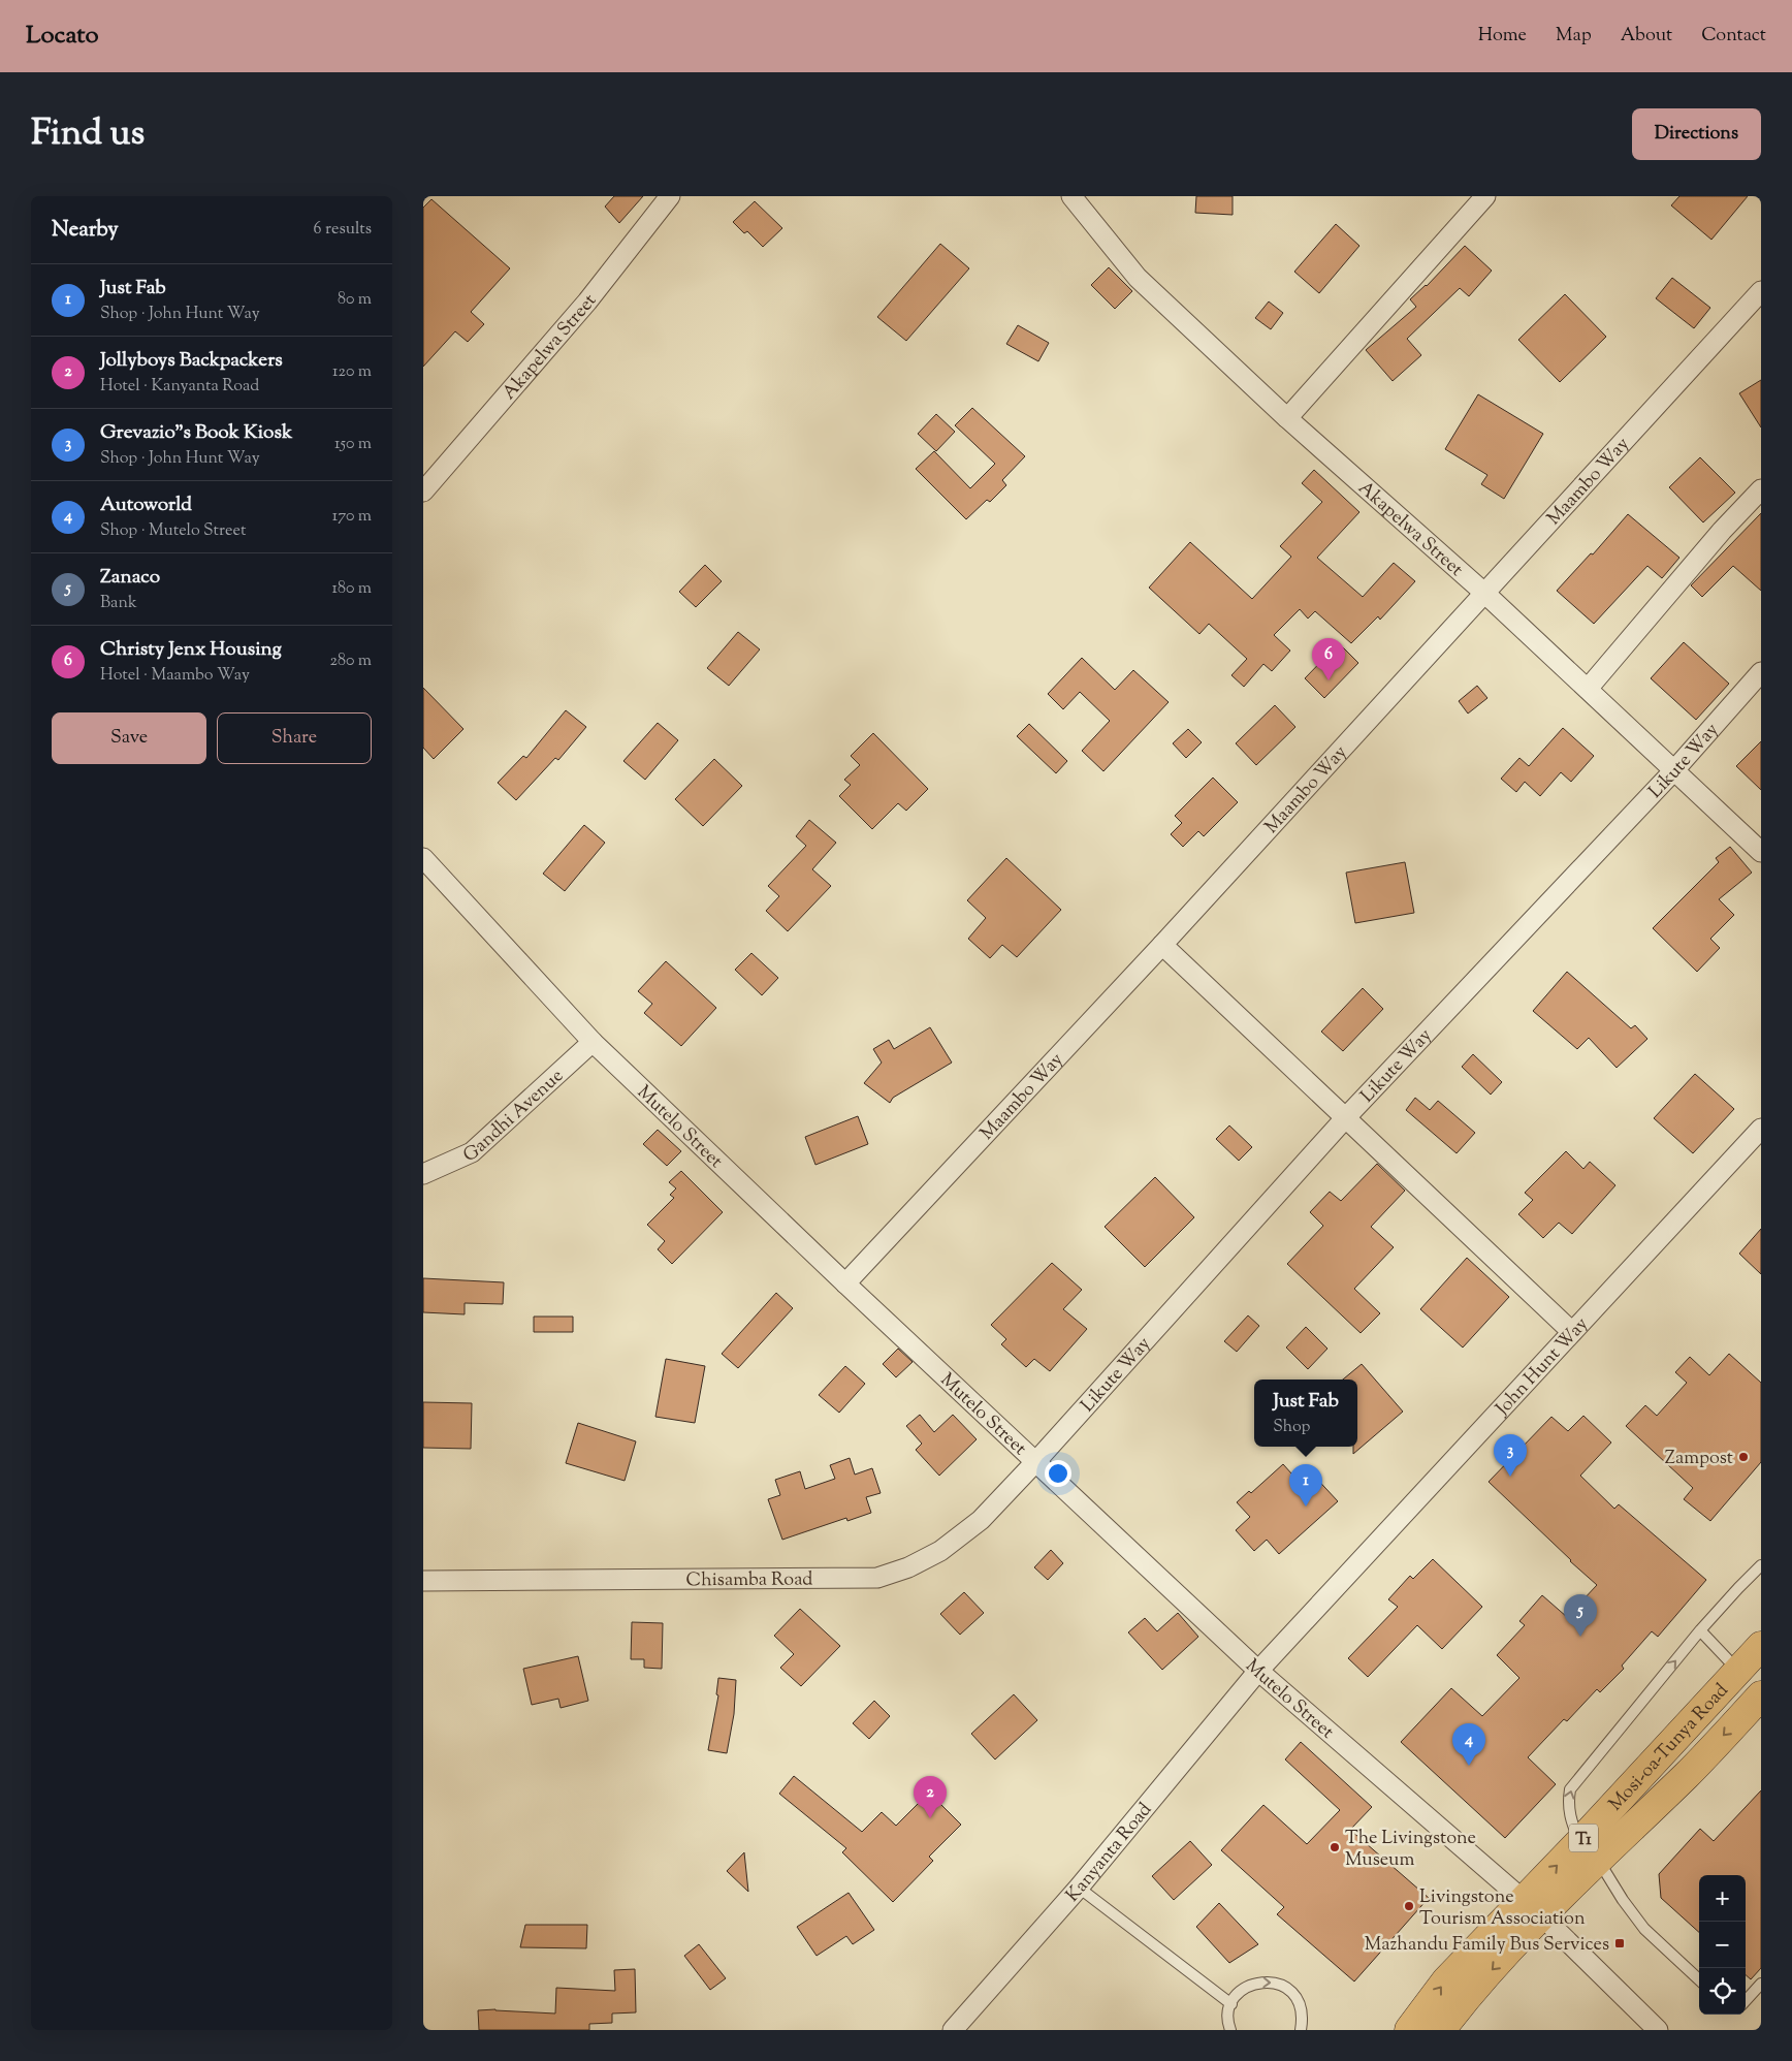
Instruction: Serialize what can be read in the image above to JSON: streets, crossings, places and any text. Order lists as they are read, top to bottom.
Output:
{
  "streets": {
    "highway": ["Mosi-oa-Tunya Road", "T1"],
    "street": [
      "Akapelwa Street",
      "Maambo Way",
      "Likute Way",
      "Gandhi Avenue",
      "Mutelo Street",
      "John Hunt Way",
      "Chisamba Road",
      "Kanyanta Road"
    ]
  },
  "crossings": [
    ["Akapelwa Street", "Maambo Way"],
    ["Akapelwa Street", "Likute Way"],
    ["Maambo Way", "Mutelo Street"],
    ["Likute Way", "Mutelo Street"],
    ["Likute Way", "Chisamba Road"],
    ["Gandhi Avenue", "Mutelo Street"],
    ["Mutelo Street", "John Hunt Way"],
    ["Mutelo Street", "Chisamba Road"],
    ["Mutelo Street", "Mosi-oa-Tunya Road"],
    ["Mutelo Street", "Kanyanta Road"],
    ["John Hunt Way", "Kanyanta Road"]
  ],
  "places": {
    "other": ["Zampost", "The Livingstone Museum", "Livingstone Tourism Association"],
    "transit": ["Mazhandu Family Bus Services"]
  },
  "page": {
    "header": "Locato",
    "nav": [
      "Home",
      "Map",
      "About",
      "Contact"
    ],
    "title": "Find us",
    "buttons": [
      "Directions",
      ["Save", "Share"]
    ],
    "heading": ["Nearby", "6 results"],
    "list": [
      {
        "mark": "1",
        "name": "Just Fab",
        "note": "Shop · John Hunt Way",
        "value": "80 m"
      },
      {
        "mark": "2",
        "name": "Jollyboys Backpackers",
        "note": "Hotel · Kanyanta Road",
        "value": "120 m"
      },
      {
        "mark": "3",
        "name": "Grevazio\"s Book Kiosk",
        "note": "Shop · John Hunt Way",
        "value": "150 m"
      },
      {
        "mark": "4",
        "name": "Autoworld",
        "note": "Shop · Mutelo Street",
        "value": "170 m"
      },
      {
        "mark": "5",
        "name": "Zanaco",
        "note": "Bank",
        "value": "180 m"
      },
      {
        "mark": "6",
        "name": "Christy Jenx Housing",
        "note": "Hotel · Maambo Way",
        "value": "280 m"
      }
    ],
    "pins": [
      "6",
      "3",
      "1",
      "5",
      "4",
      "2"
    ],
    "popup": ["Just Fab", "Shop"],
    "map_buttons": ["+", "−"]
  }
}
